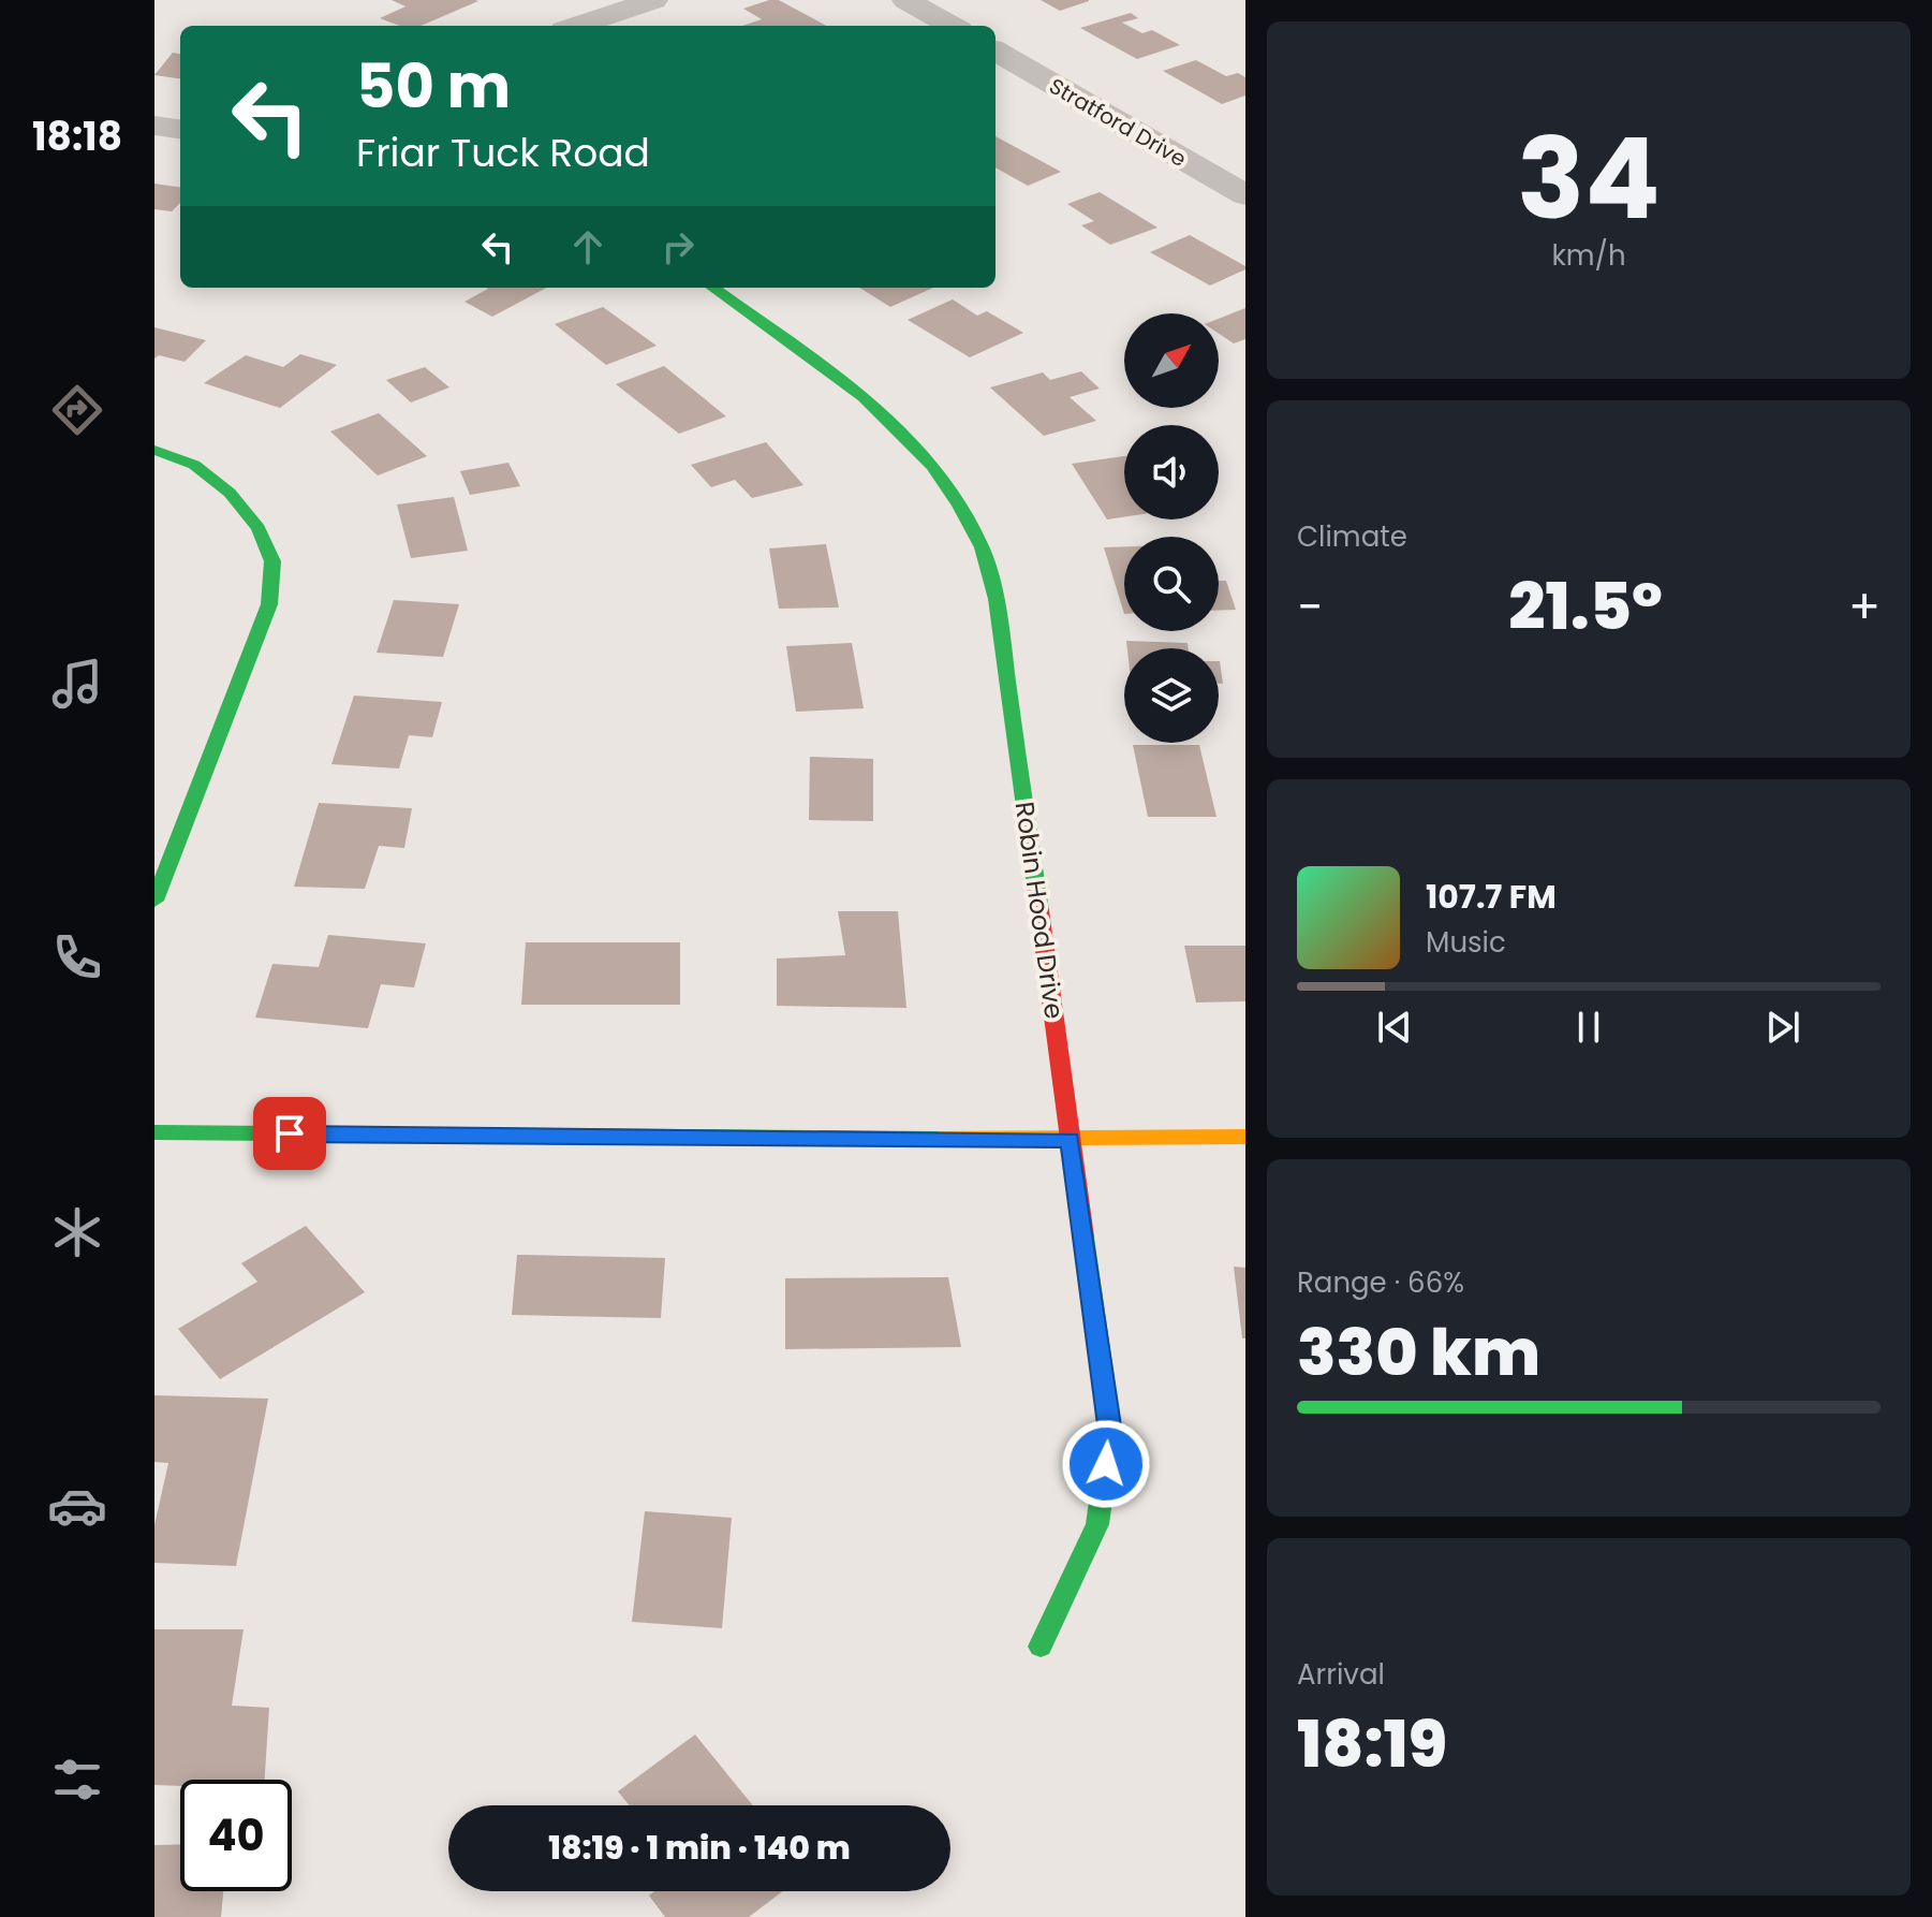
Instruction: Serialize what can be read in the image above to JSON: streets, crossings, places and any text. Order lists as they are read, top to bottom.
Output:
{
  "streets": {
    "street": ["Stratford Drive", "Robin Hood Drive"]
  },
  "north": "top right",
  "page": {
    "tabs": "18:18",
    "tile": [
      ["34", "km/h"],
      "Climate",
      ["Range · 66%", "330 km"],
      ["Arrival", "18:19"]
    ],
    "turn": ["50 m", "Friar Tuck Road"],
    "heat": ["−", "21.5°", "+"],
    "song": ["107.7 FM", "Music"],
    "limit": "40",
    "trip": "18:19 · 1 min · 140 m"
  }
}
